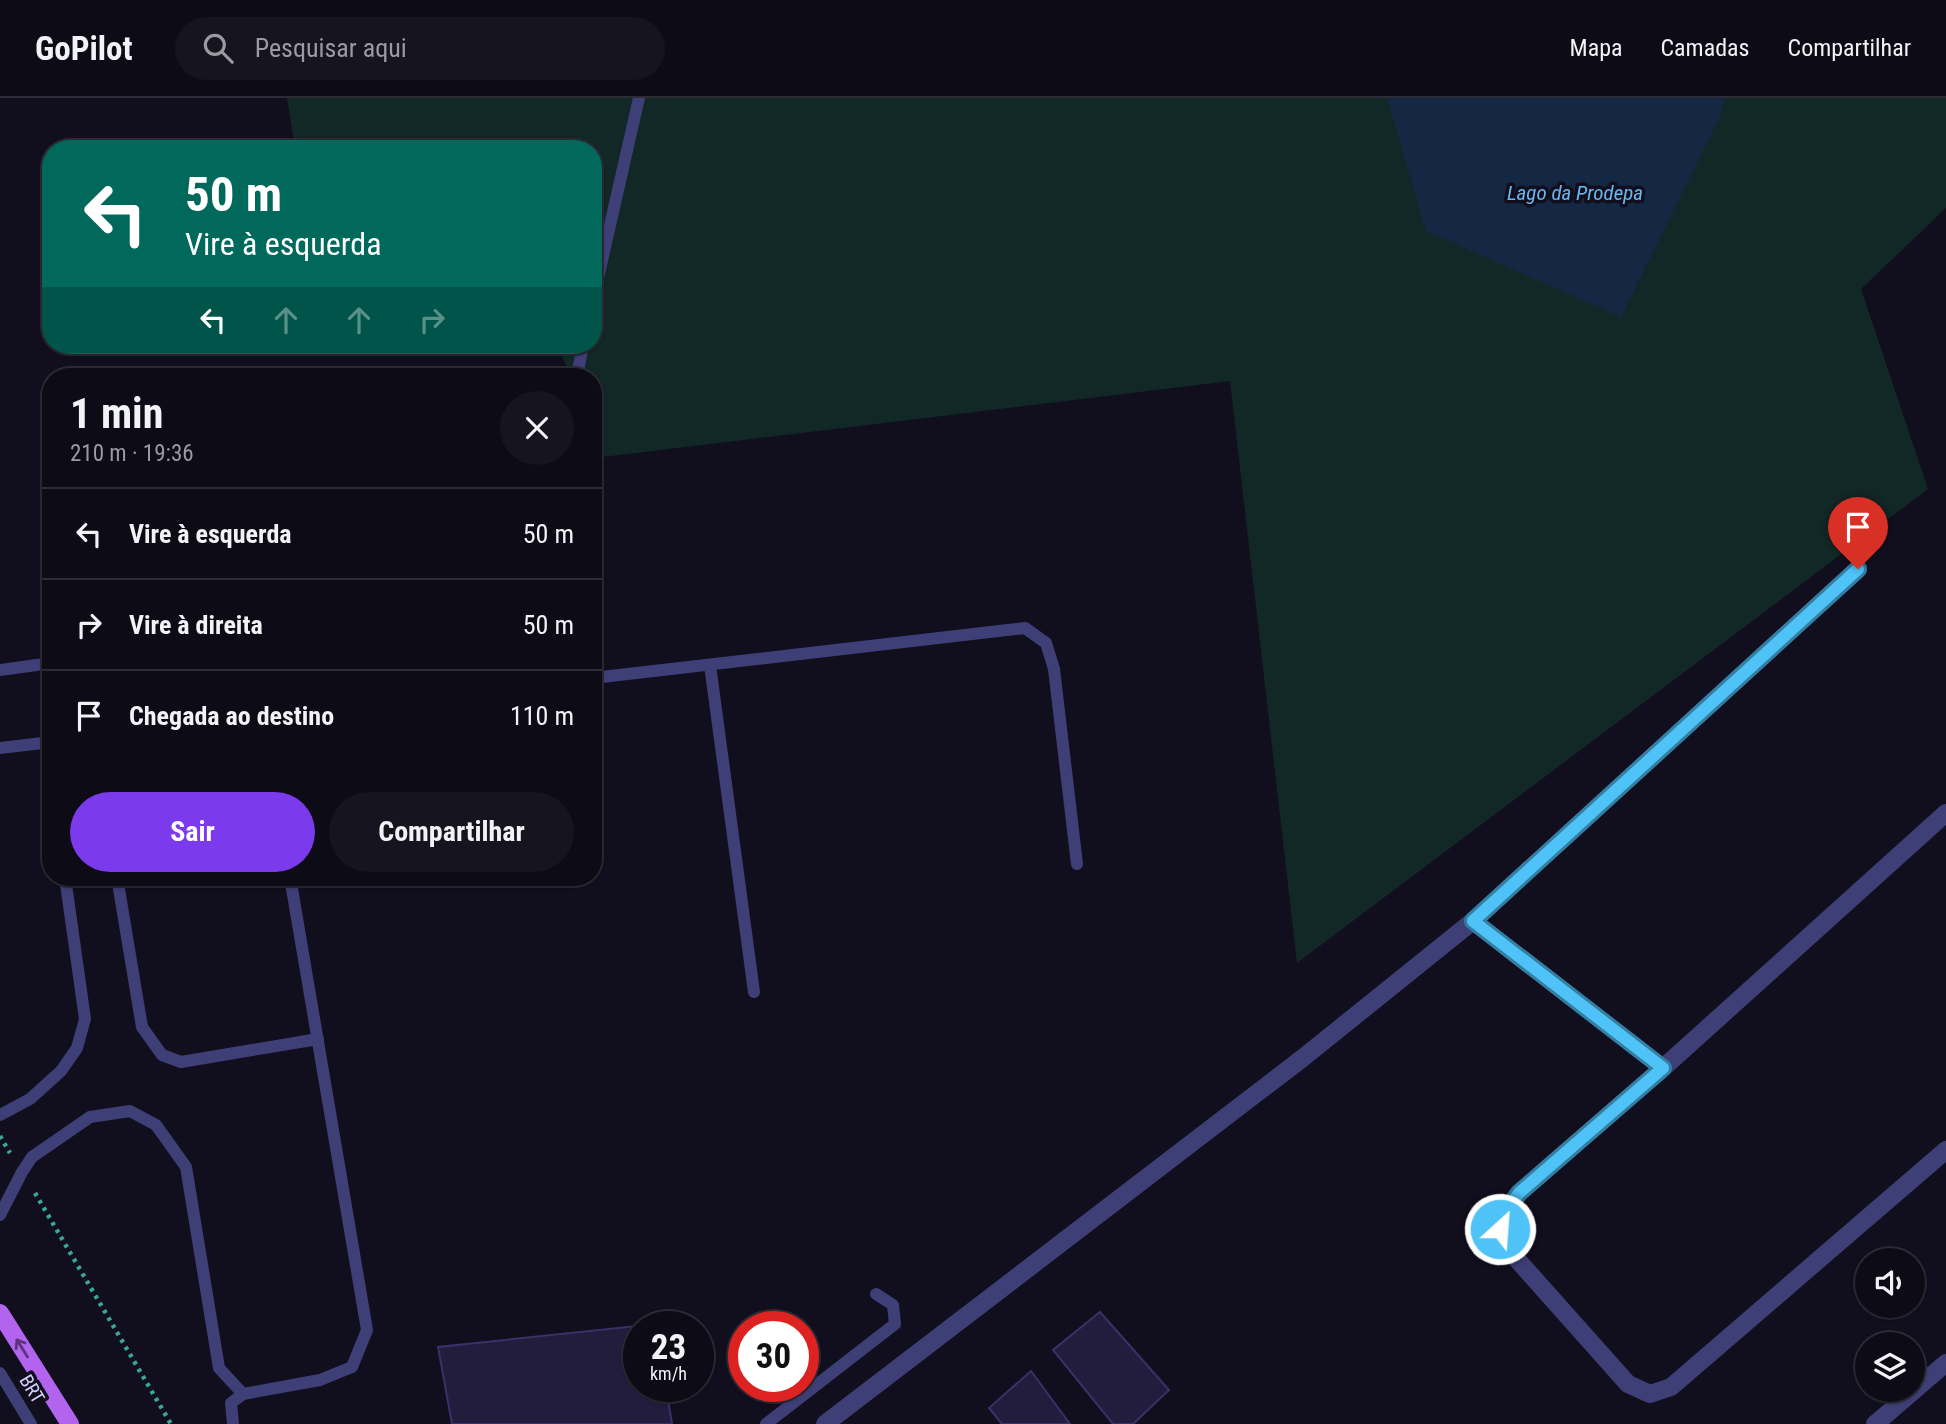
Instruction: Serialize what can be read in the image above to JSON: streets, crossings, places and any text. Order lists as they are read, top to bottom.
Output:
{
  "streets": {
    "lane": ["BRT"]
  },
  "water": ["Lago da Prodepa"],
  "page": {
    "header": "GoPilot",
    "search": "Pesquisar aqui",
    "nav": ["Mapa", "Camadas", "Compartilhar"],
    "turn": ["50 m", "Vire à esquerda"],
    "heading": ["1 min", "210 m · 19:36"],
    "list": [
      {
        "name": "Vire à esquerda",
        "value": "50 m"
      },
      {
        "name": "Vire à direita",
        "value": "50 m"
      },
      {
        "name": "Chegada ao destino",
        "value": "110 m"
      }
    ],
    "buttons": ["Sair", "Compartilhar"],
    "speed": "23 km/h",
    "limit": "30"
  }
}
